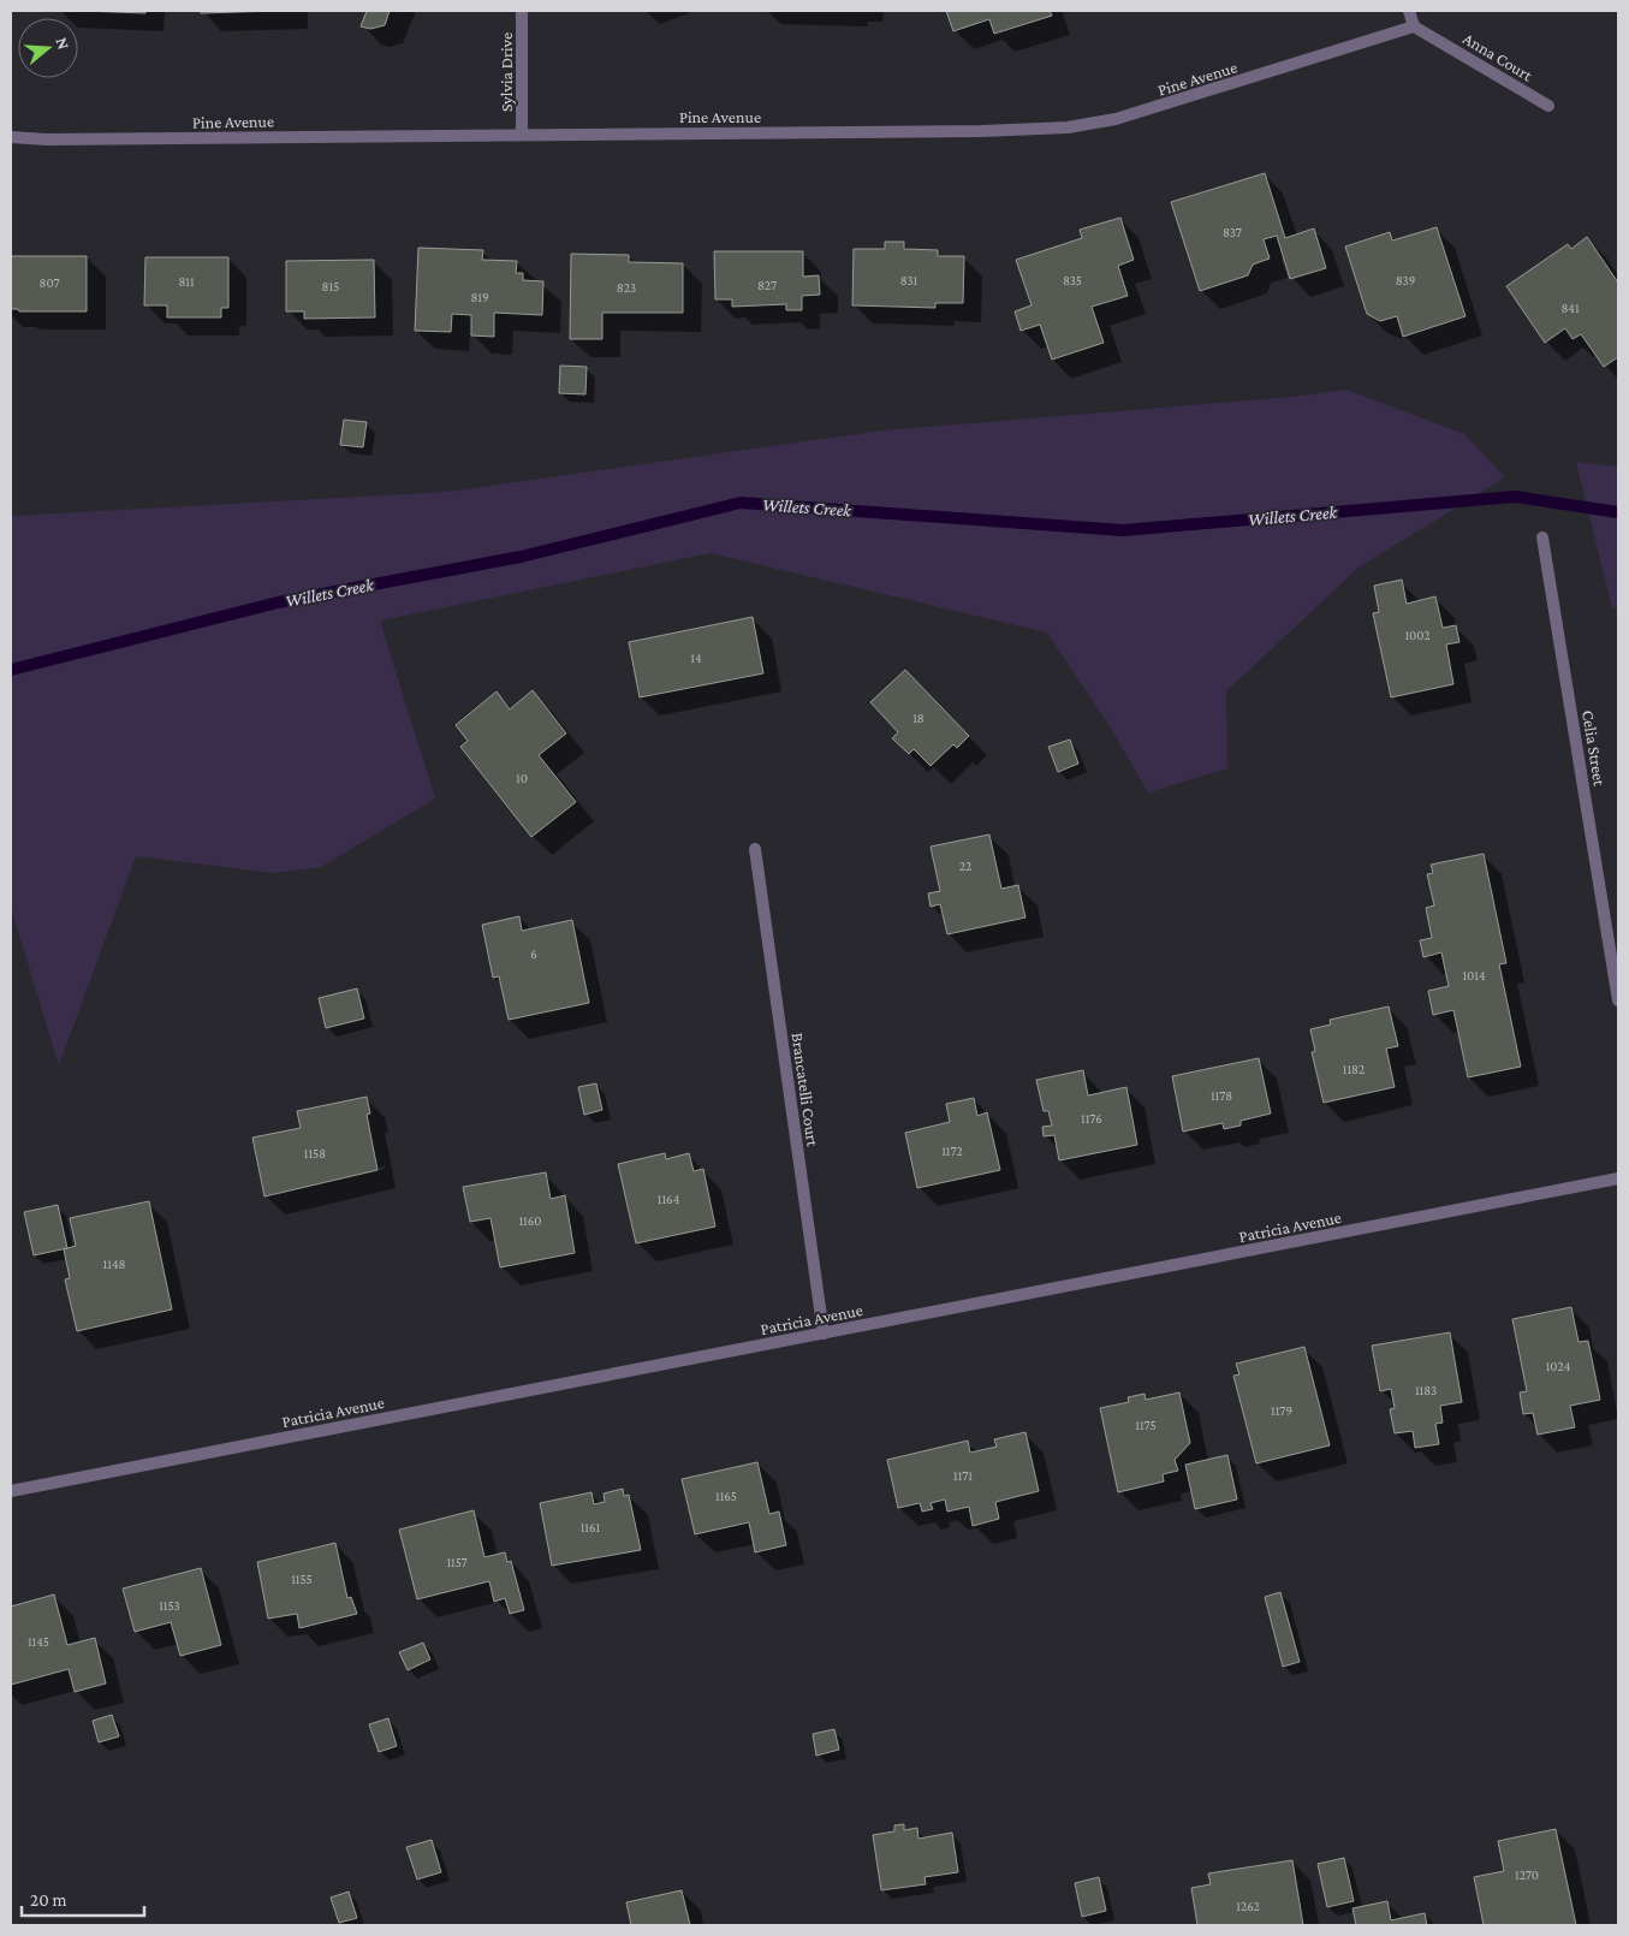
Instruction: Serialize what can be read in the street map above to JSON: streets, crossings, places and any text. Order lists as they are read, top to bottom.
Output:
{
  "streets": {
    "street": [
      "Anna Court",
      "Sylvia Drive",
      "Pine Avenue",
      "Celia Street",
      "Brancatelli Court",
      "Patricia Avenue"
    ]
  },
  "crossings": [
    ["Anna Court", "Pine Avenue"],
    ["Sylvia Drive", "Pine Avenue"],
    ["Brancatelli Court", "Patricia Avenue"]
  ],
  "water": ["Willets Creek"],
  "house_numbers": [
    "837",
    "831",
    "835",
    "839",
    "811",
    "807",
    "827",
    "815",
    "823",
    "819",
    "841",
    "1002",
    "14",
    "18",
    "10",
    "22",
    "6",
    "1014",
    "1182",
    "1178",
    "1176",
    "1172",
    "1158",
    "1164",
    "1160",
    "1148",
    "1024",
    "1183",
    "1179",
    "1175",
    "1171",
    "1165",
    "1161",
    "1157",
    "1155",
    "1153",
    "1145",
    "1270",
    "1262"
  ],
  "scale_bar": "20 m",
  "north": "right"
}
